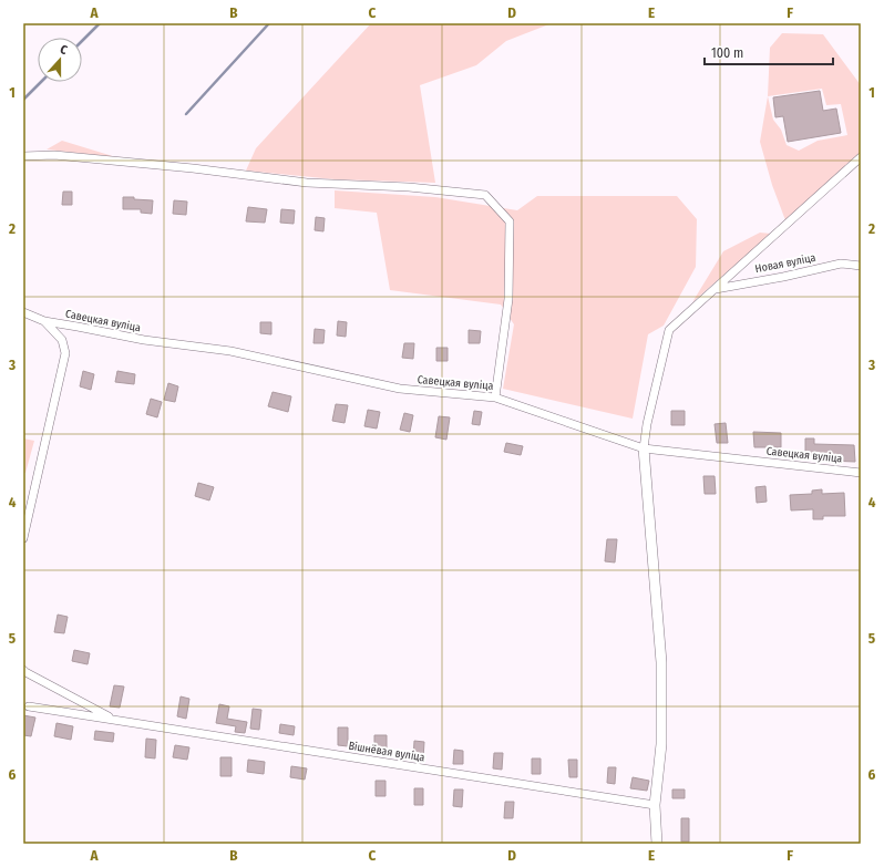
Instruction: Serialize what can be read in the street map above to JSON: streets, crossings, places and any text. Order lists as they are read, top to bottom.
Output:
{
  "streets": {
    "street": ["Новая вуліца", "Савецкая вуліца", "Вішнёвая вуліца"]
  },
  "scale_bar": "100 m",
  "north": "top",
  "grid": {
    "columns": [
      "A",
      "B",
      "C",
      "D",
      "E",
      "F"
    ],
    "rows": [
      "1",
      "2",
      "3",
      "4",
      "5",
      "6"
    ]
  }
}
